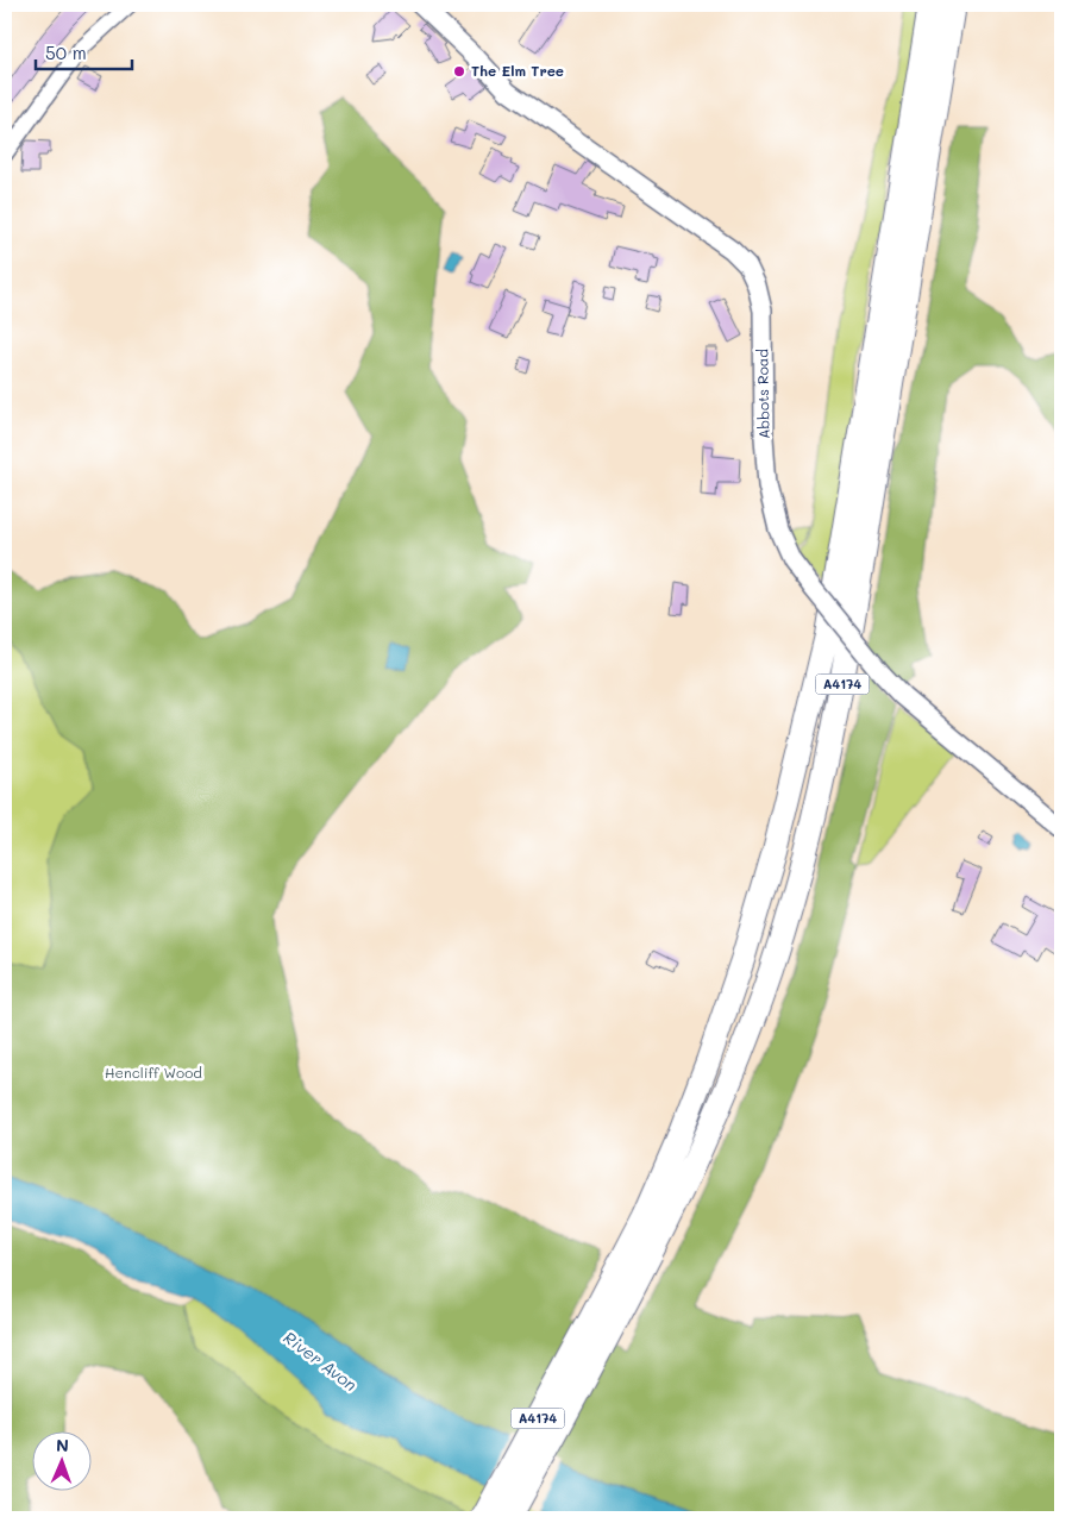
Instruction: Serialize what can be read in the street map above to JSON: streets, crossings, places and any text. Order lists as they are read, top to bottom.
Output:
{
  "streets": {
    "highway": ["A4174"],
    "street": ["Abbots Road"]
  },
  "water": ["River Avon"],
  "parks": ["Hencliff Wood"],
  "places": ["The Elm Tree"],
  "scale_bar": "50 m",
  "north": "top"
}
